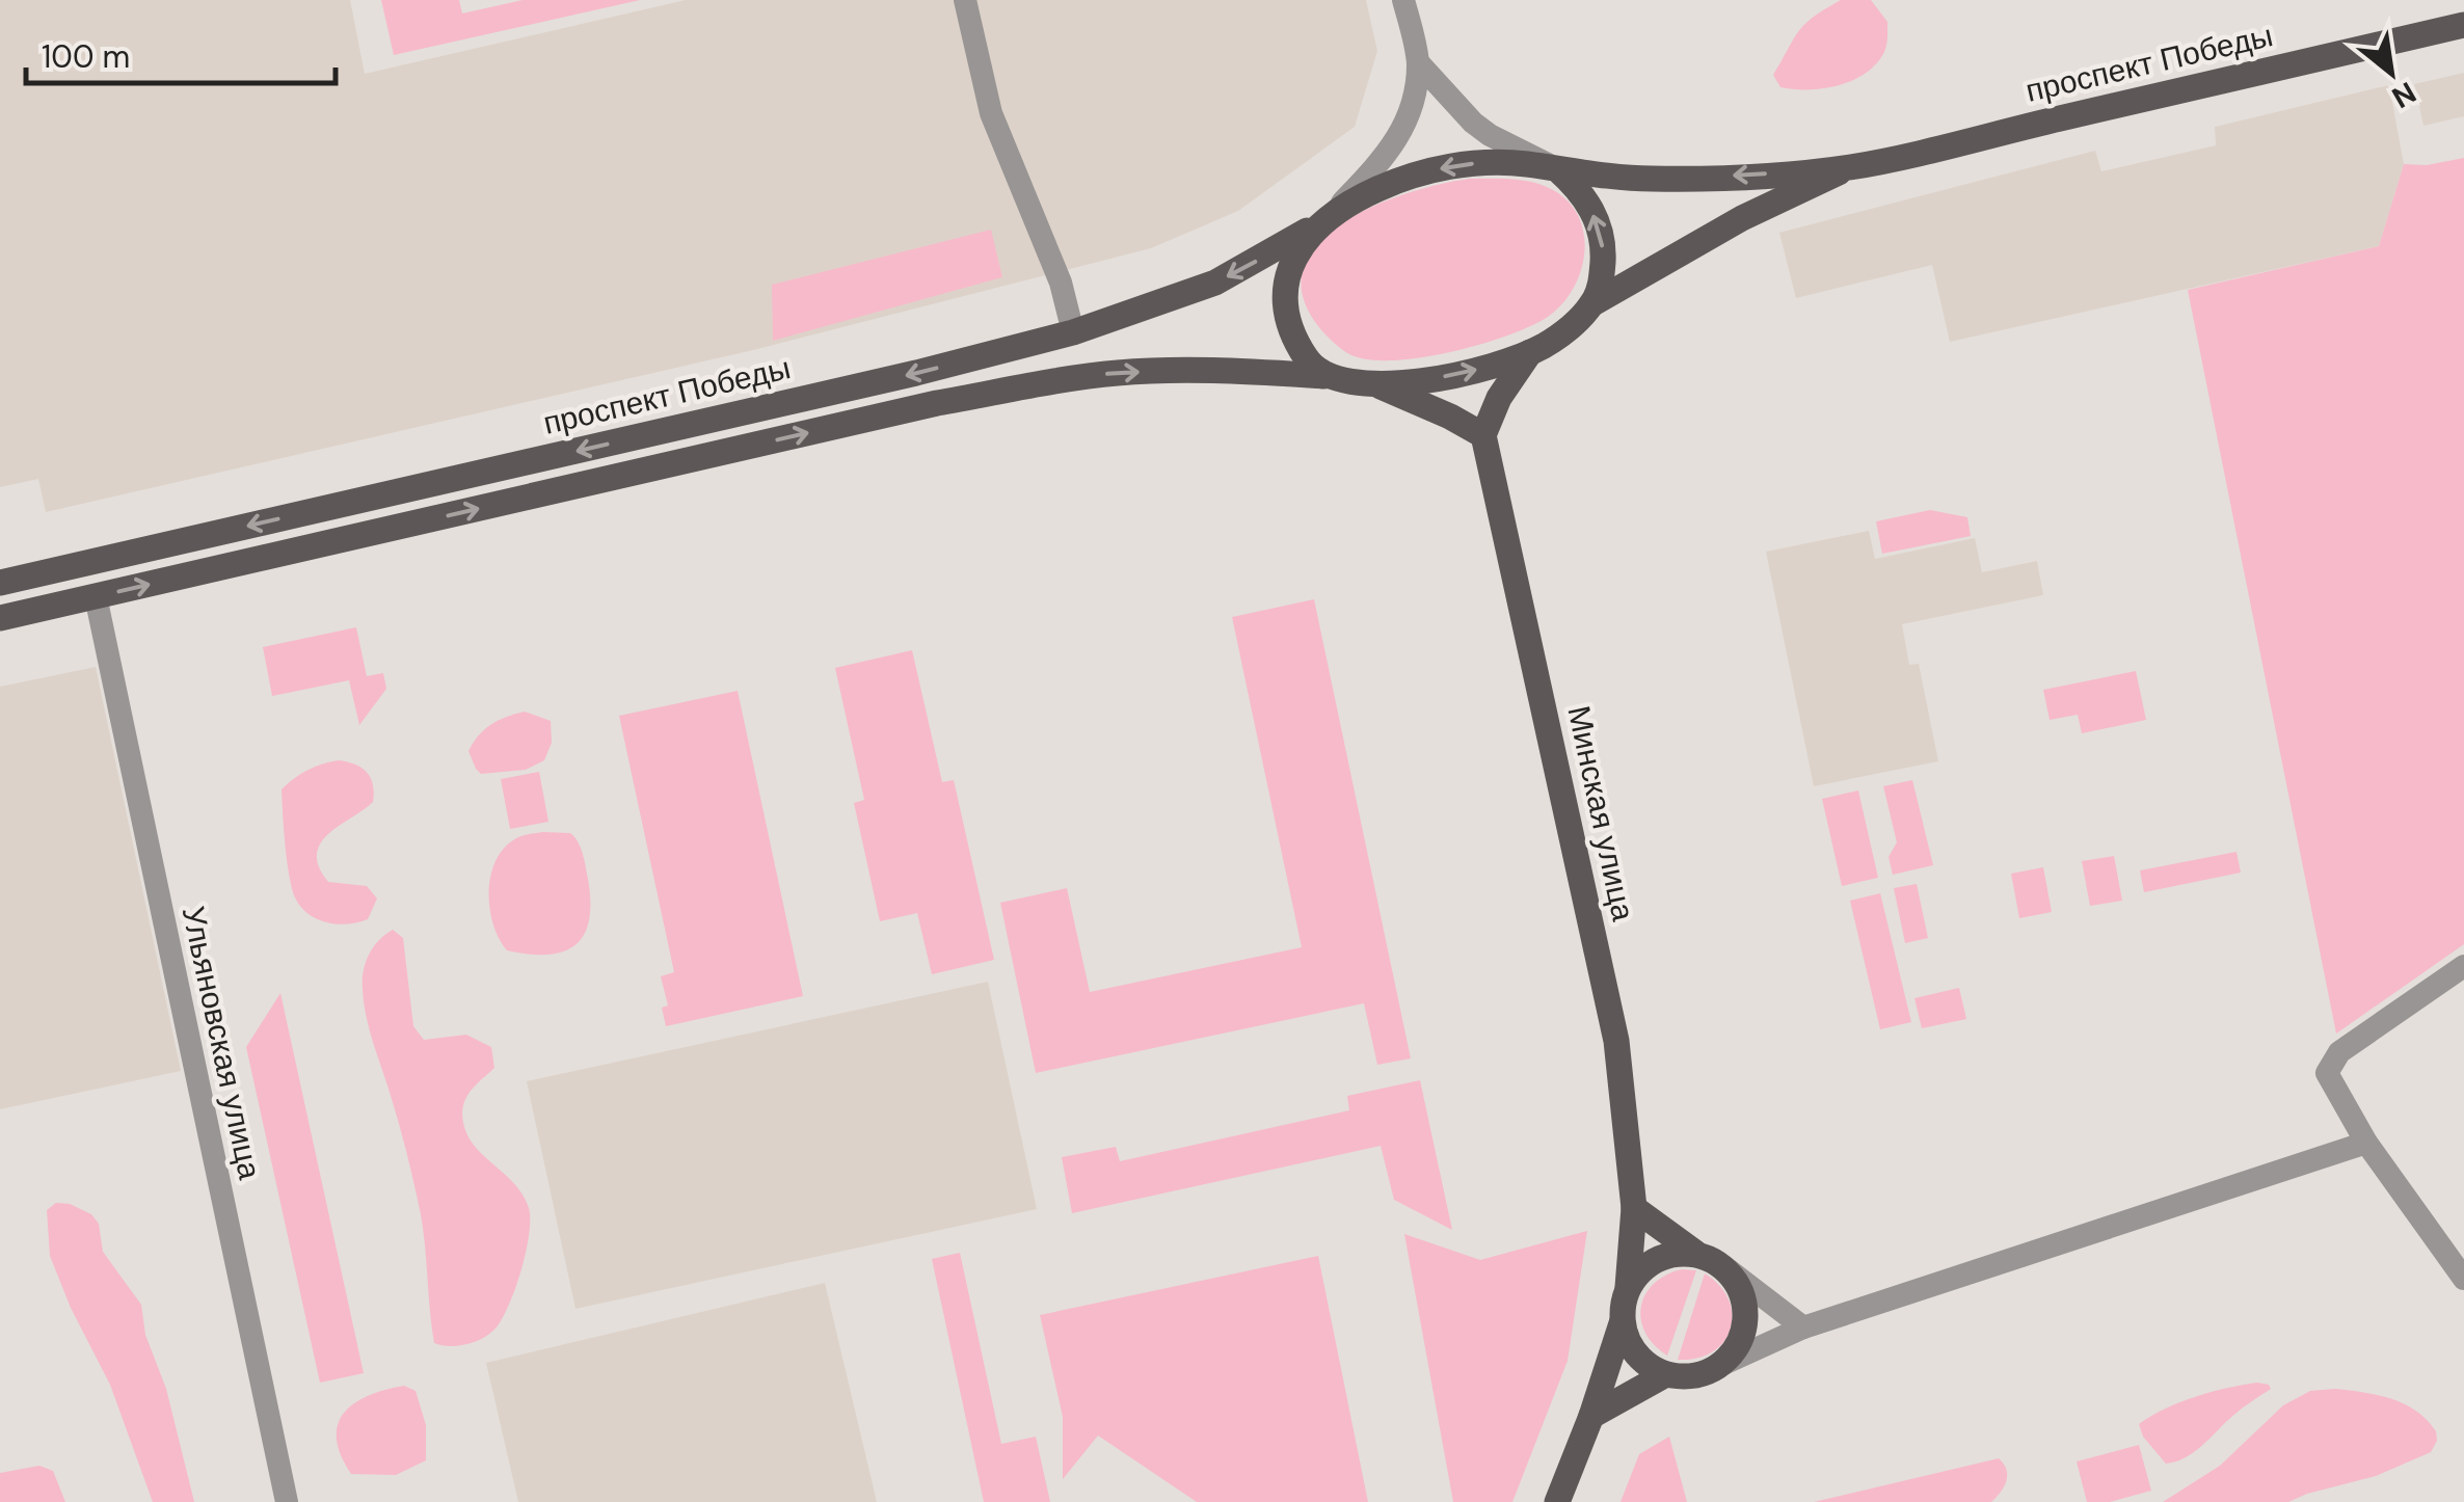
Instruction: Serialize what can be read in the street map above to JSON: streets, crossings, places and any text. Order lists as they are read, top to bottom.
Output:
{
  "streets": {
    "main road": ["проспект Победы", "Минская улица"],
    "street": ["Ульяновская улица"]
  },
  "scale_bar": "100 m",
  "north": "bottom right"
}
